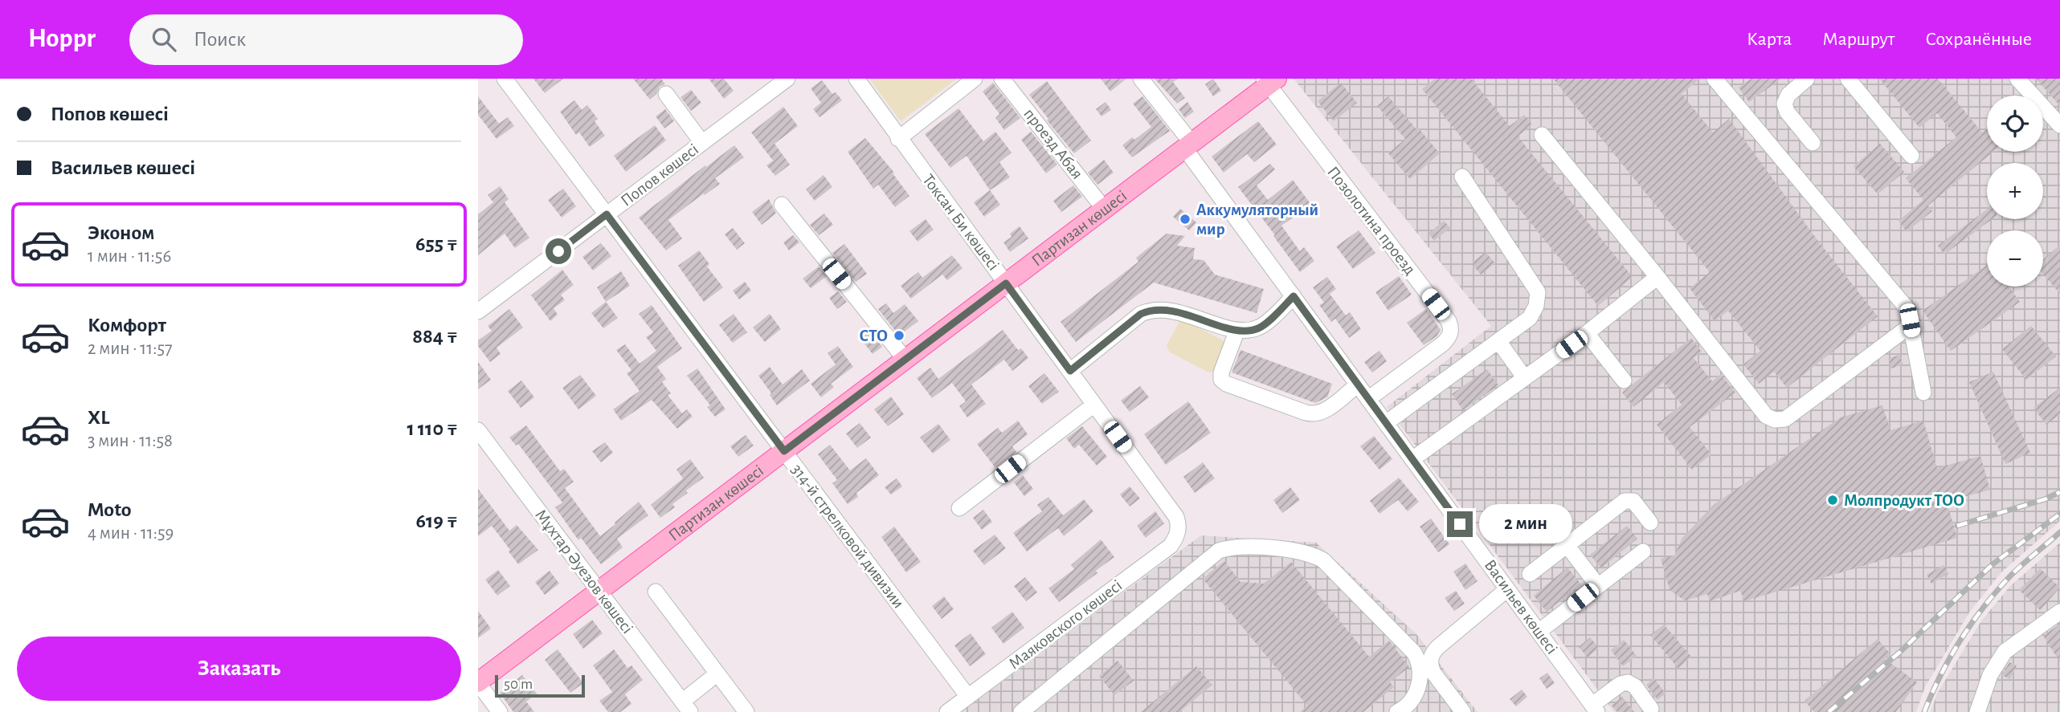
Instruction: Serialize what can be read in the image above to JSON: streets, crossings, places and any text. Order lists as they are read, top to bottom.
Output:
{
  "streets": {
    "main road": ["Партизан көшесі"],
    "street": [
      "проезд Абая",
      "Попов көшесі",
      "Позолотина проезд",
      "Токсан Би көшесі",
      "314-й стрелковой дивизии",
      "Мұхтар Әуезов көшесі",
      "Васильев көшесі",
      "Маяковского көшесі"
    ]
  },
  "crossings": [
    ["проезд Абая", "Партизан көшесі"],
    ["Попов көшесі", "314-й стрелковой дивизии"],
    ["Позолотина проезд", "Партизан көшесі"],
    ["Позолотина проезд", "Васильев көшесі"],
    ["Токсан Би көшесі", "Партизан көшесі"],
    ["Токсан Би көшесі", "Маяковского көшесі"],
    ["Партизан көшесі", "314-й стрелковой дивизии"],
    ["Партизан көшесі", "Мұхтар Әуезов көшесі"],
    ["Партизан көшесі", "Васильев көшесі"],
    ["314-й стрелковой дивизии", "Маяковского көшесі"]
  ],
  "places": ["Аккумуляторный мир", "СТО", "Молпродукт ТОО"],
  "scale_bar": "50 m",
  "page": {
    "header": "Hoppr",
    "search": "Поиск",
    "nav": ["Карта", "Маршрут", "Сохранённые"],
    "banner": ["Попов көшесі", "Васильев көшесі"],
    "map_buttons": ["+", "−"],
    "list": [
      {
        "name": "Эконом",
        "note": "1 мин · 11:56",
        "value": "655 ₸"
      },
      {
        "name": "Комфорт",
        "note": "2 мин · 11:57",
        "value": "884 ₸"
      },
      {
        "name": "XL",
        "note": "3 мин · 11:58",
        "value": "1 110 ₸"
      },
      {
        "name": "Moto",
        "note": "4 мин · 11:59",
        "value": "619 ₸"
      }
    ],
    "bubble": "2 мин",
    "buttons": "Заказать",
    "scale": "50 m"
  }
}
